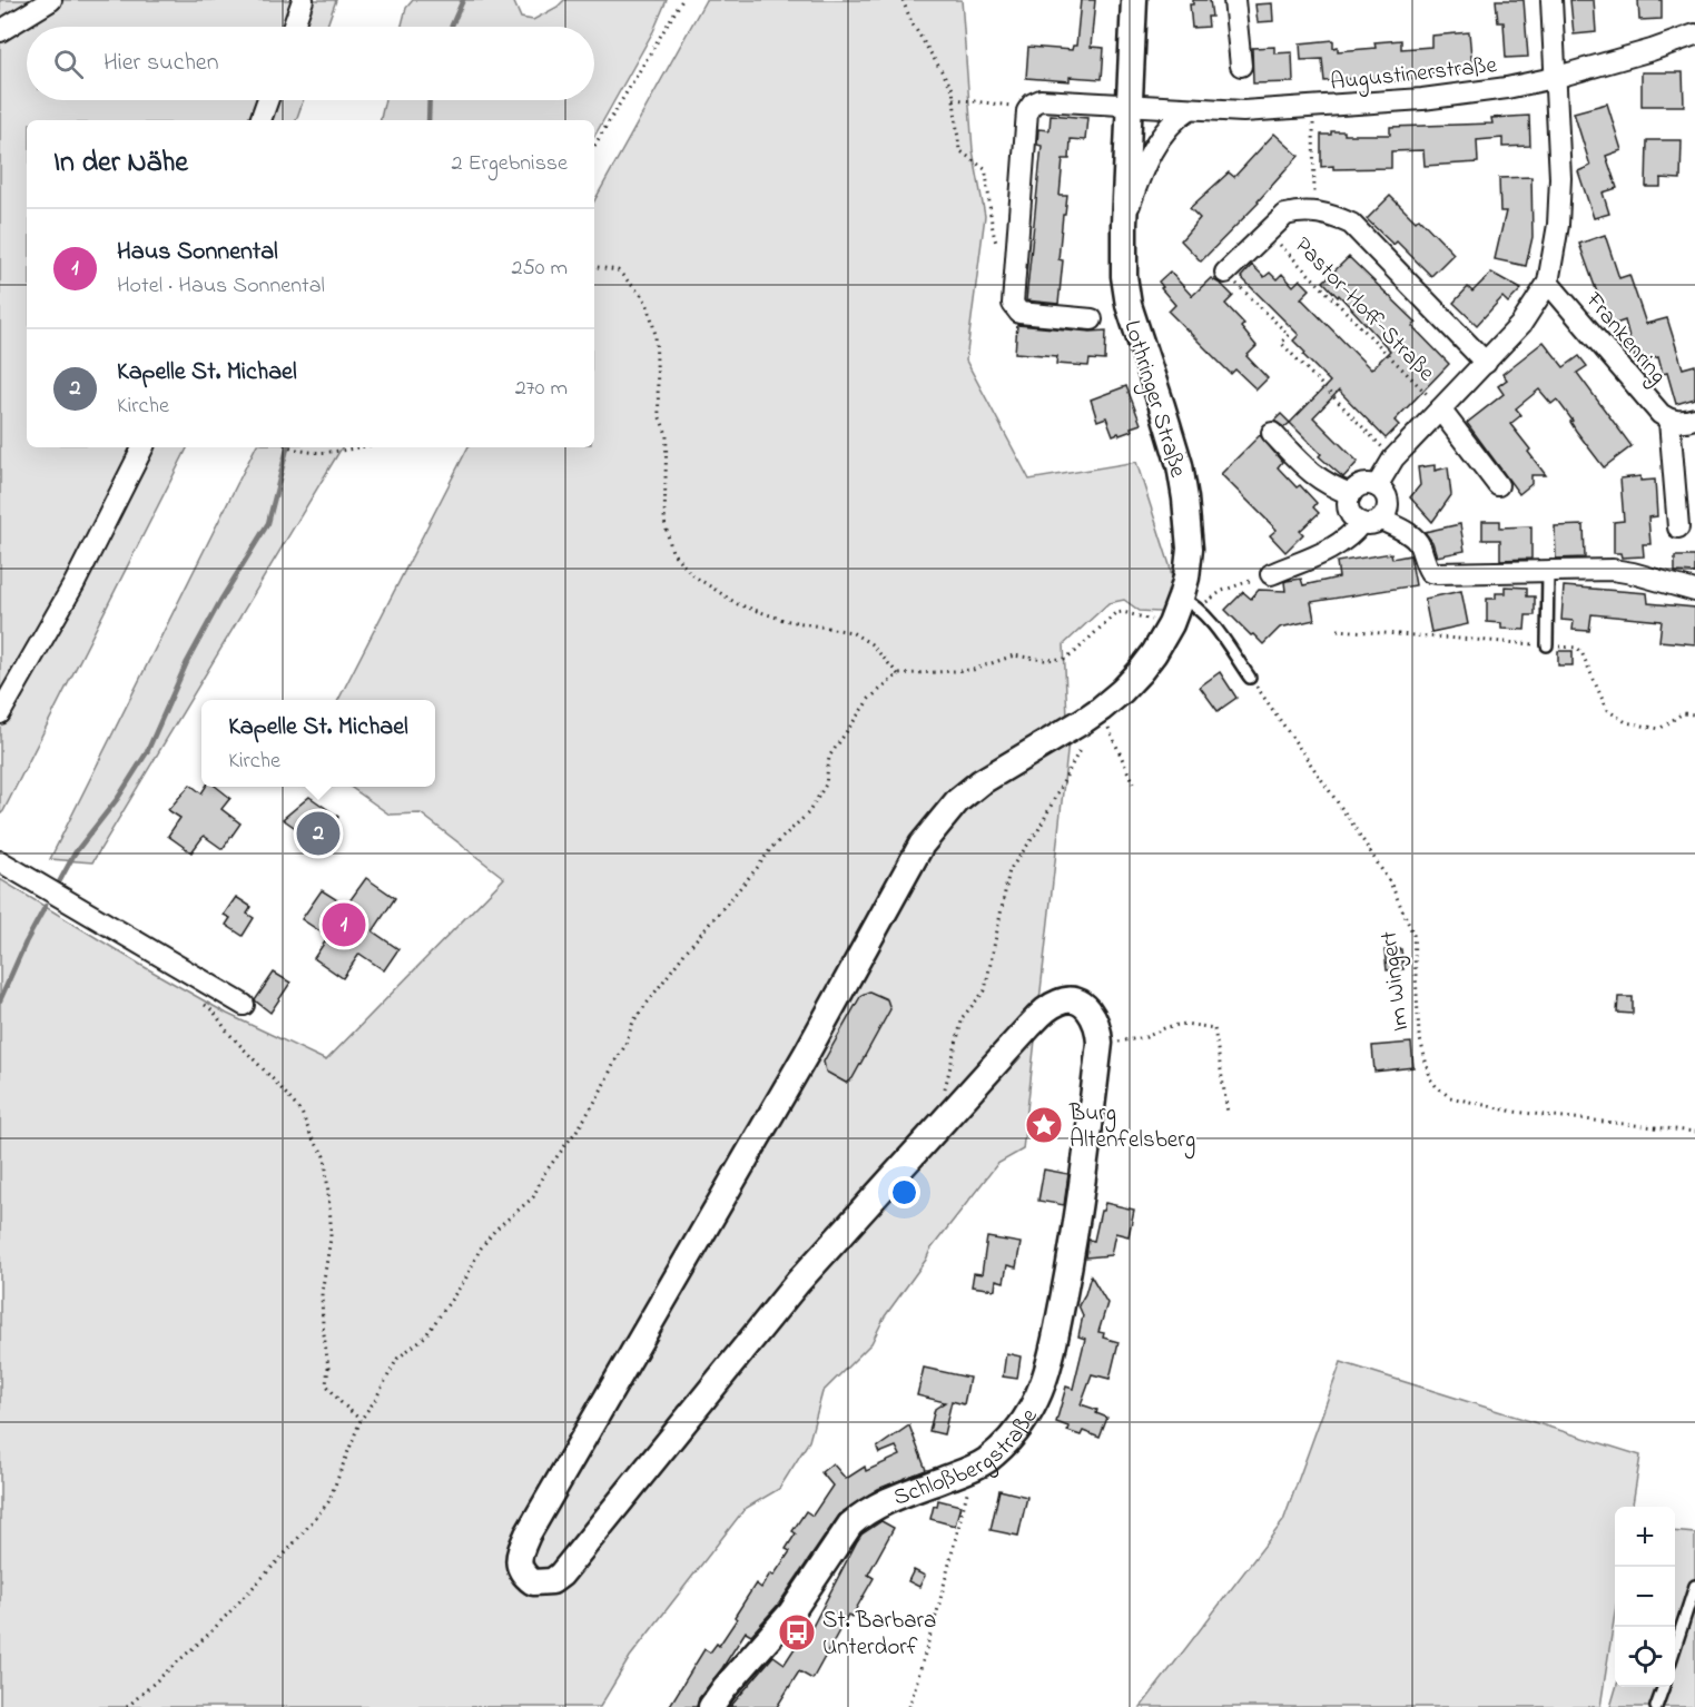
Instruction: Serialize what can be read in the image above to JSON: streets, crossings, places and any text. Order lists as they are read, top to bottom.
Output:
{
  "streets": {
    "street": [
      "Augustinerstraße",
      "Frankenring",
      "Lothringer Straße",
      "Schloßbergstraße"
    ],
    "path": ["Pastor-Hoff-Straße", "Im Wingert"]
  },
  "crossings": [
    ["Augustinerstraße", "Lothringer Straße"],
    ["Lothringer Straße", "Schloßbergstraße"]
  ],
  "places": {
    "place": ["Burg Altenfelsberg"],
    "bus stop": ["St. Barbara Unterdorf"]
  },
  "page": {
    "search": "Hier suchen",
    "heading": ["In der Nähe", "2 Ergebnisse"],
    "list": [
      {
        "mark": "1",
        "name": "Haus Sonnental",
        "note": "Hotel · Haus Sonnental",
        "value": "250 m"
      },
      {
        "mark": "2",
        "name": "Kapelle St. Michael",
        "note": "Kirche",
        "value": "270 m"
      }
    ],
    "popup": ["Kapelle St. Michael", "Kirche"],
    "pins": ["2", "1"],
    "map_buttons": ["+", "−"]
  }
}
